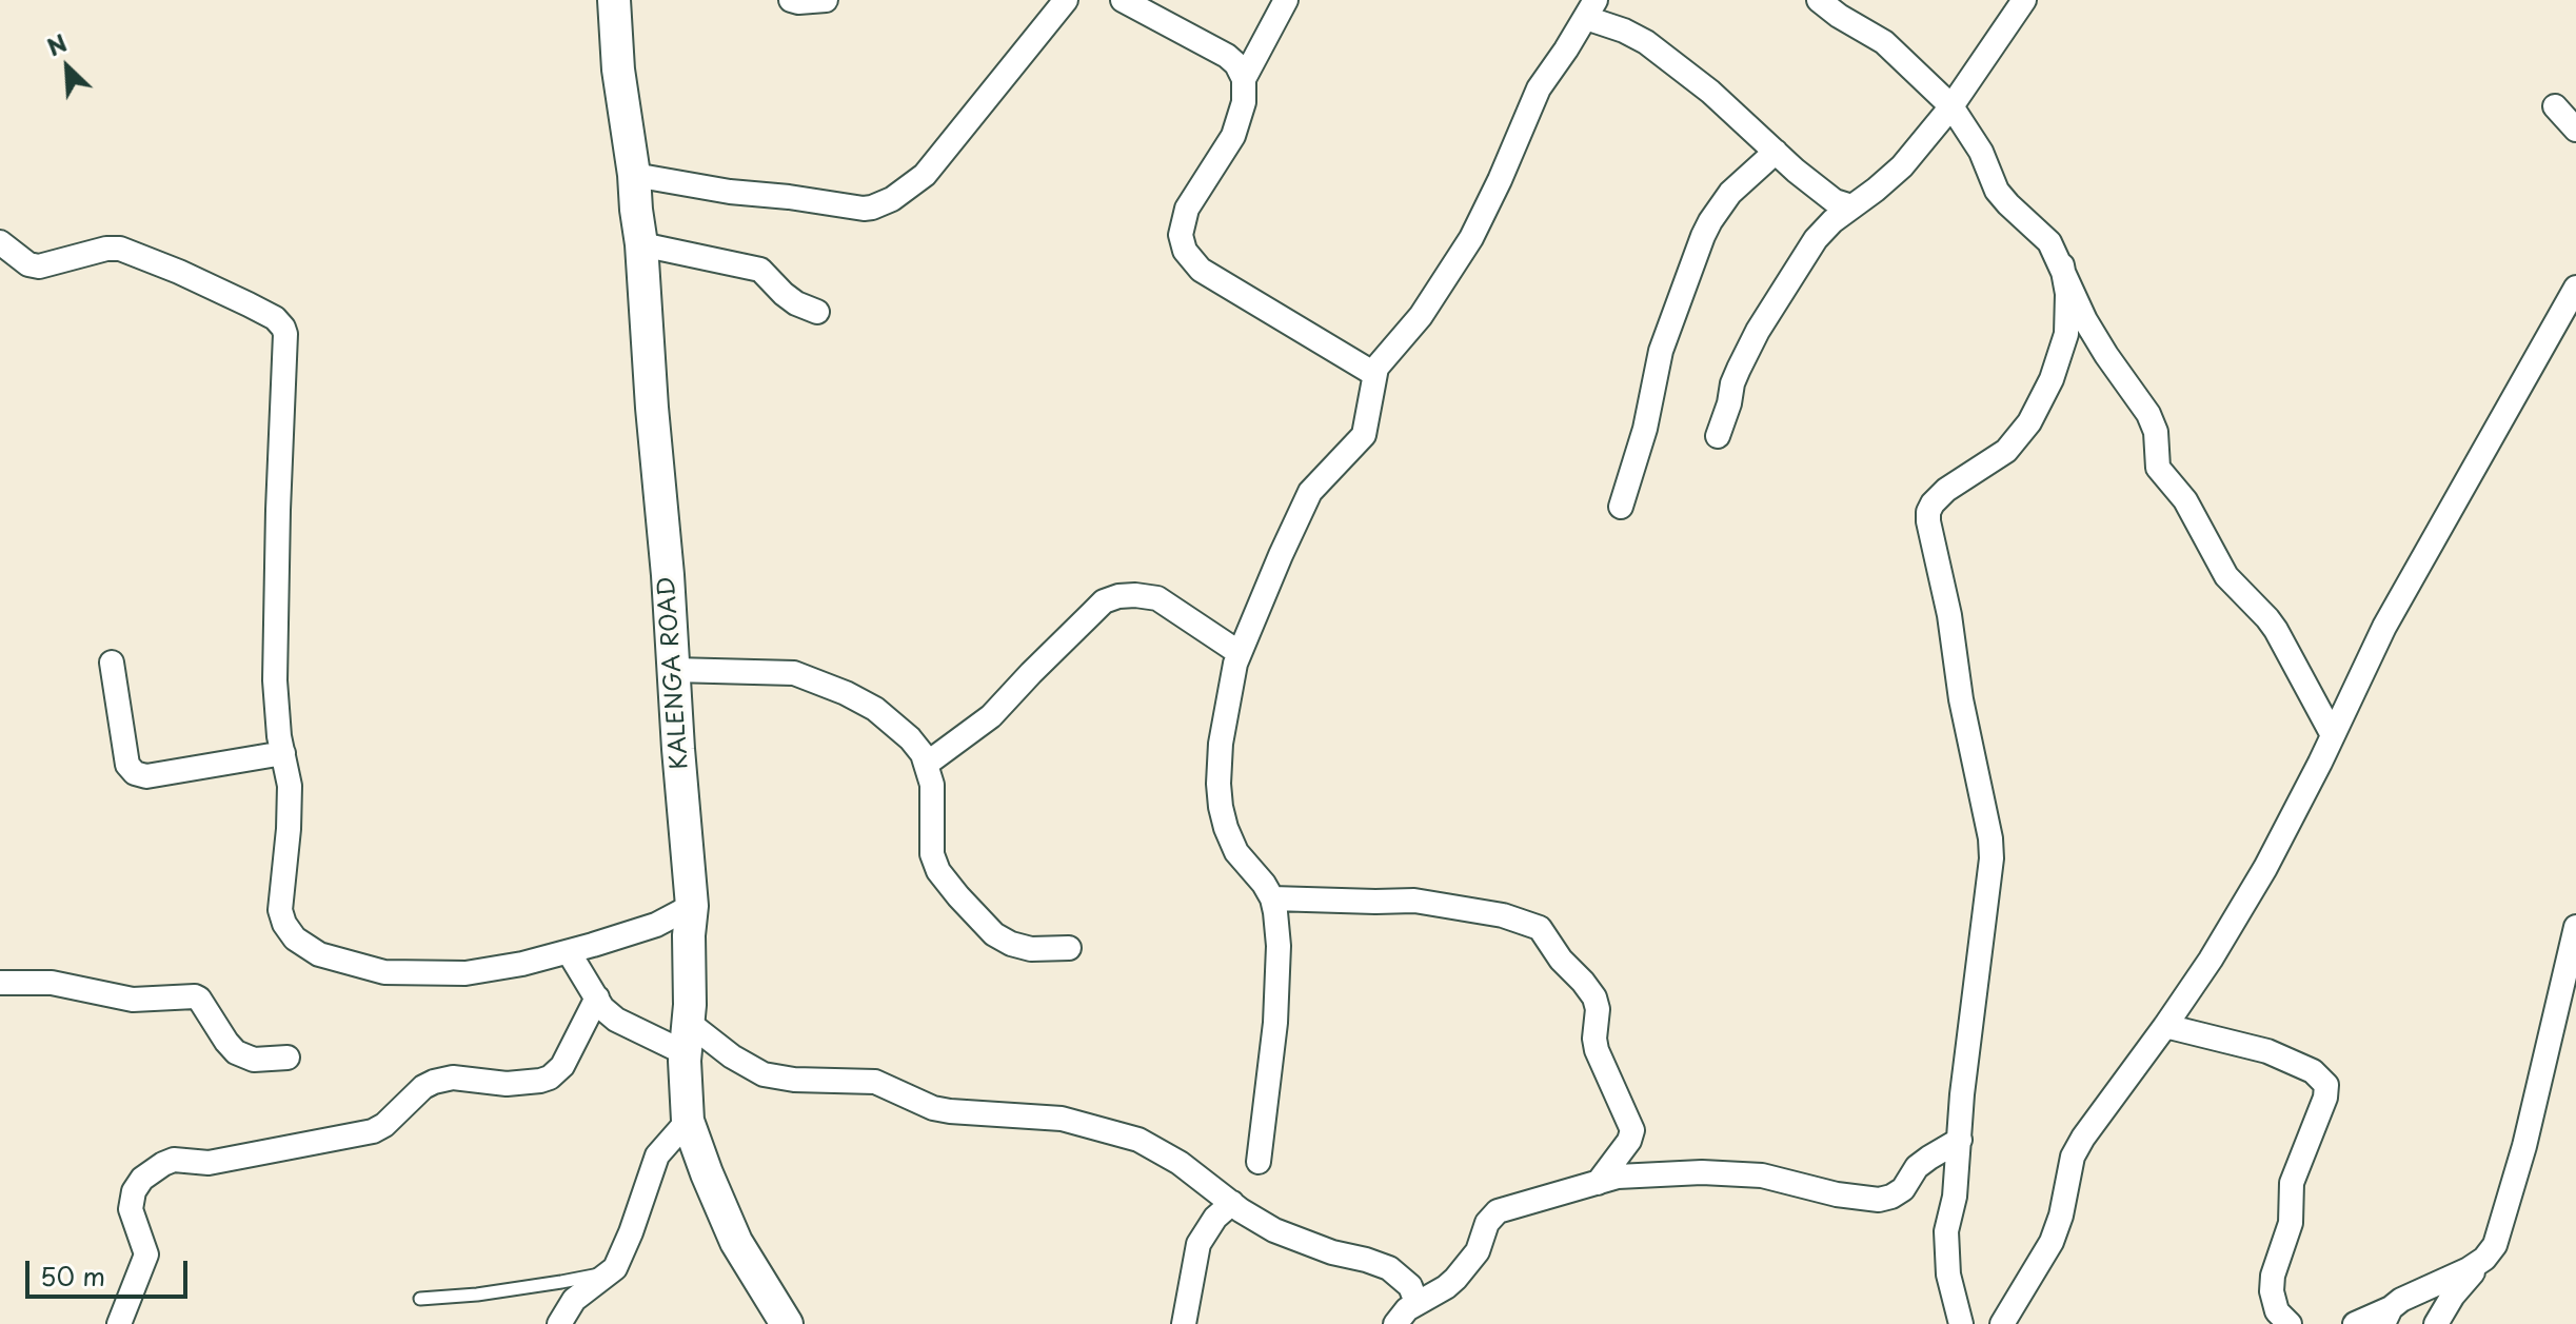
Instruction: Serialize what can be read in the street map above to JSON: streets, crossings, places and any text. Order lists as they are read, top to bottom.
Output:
{
  "streets": {
    "main road": ["KALENGA ROAD"]
  },
  "scale_bar": "50 m",
  "north": "top left"
}
